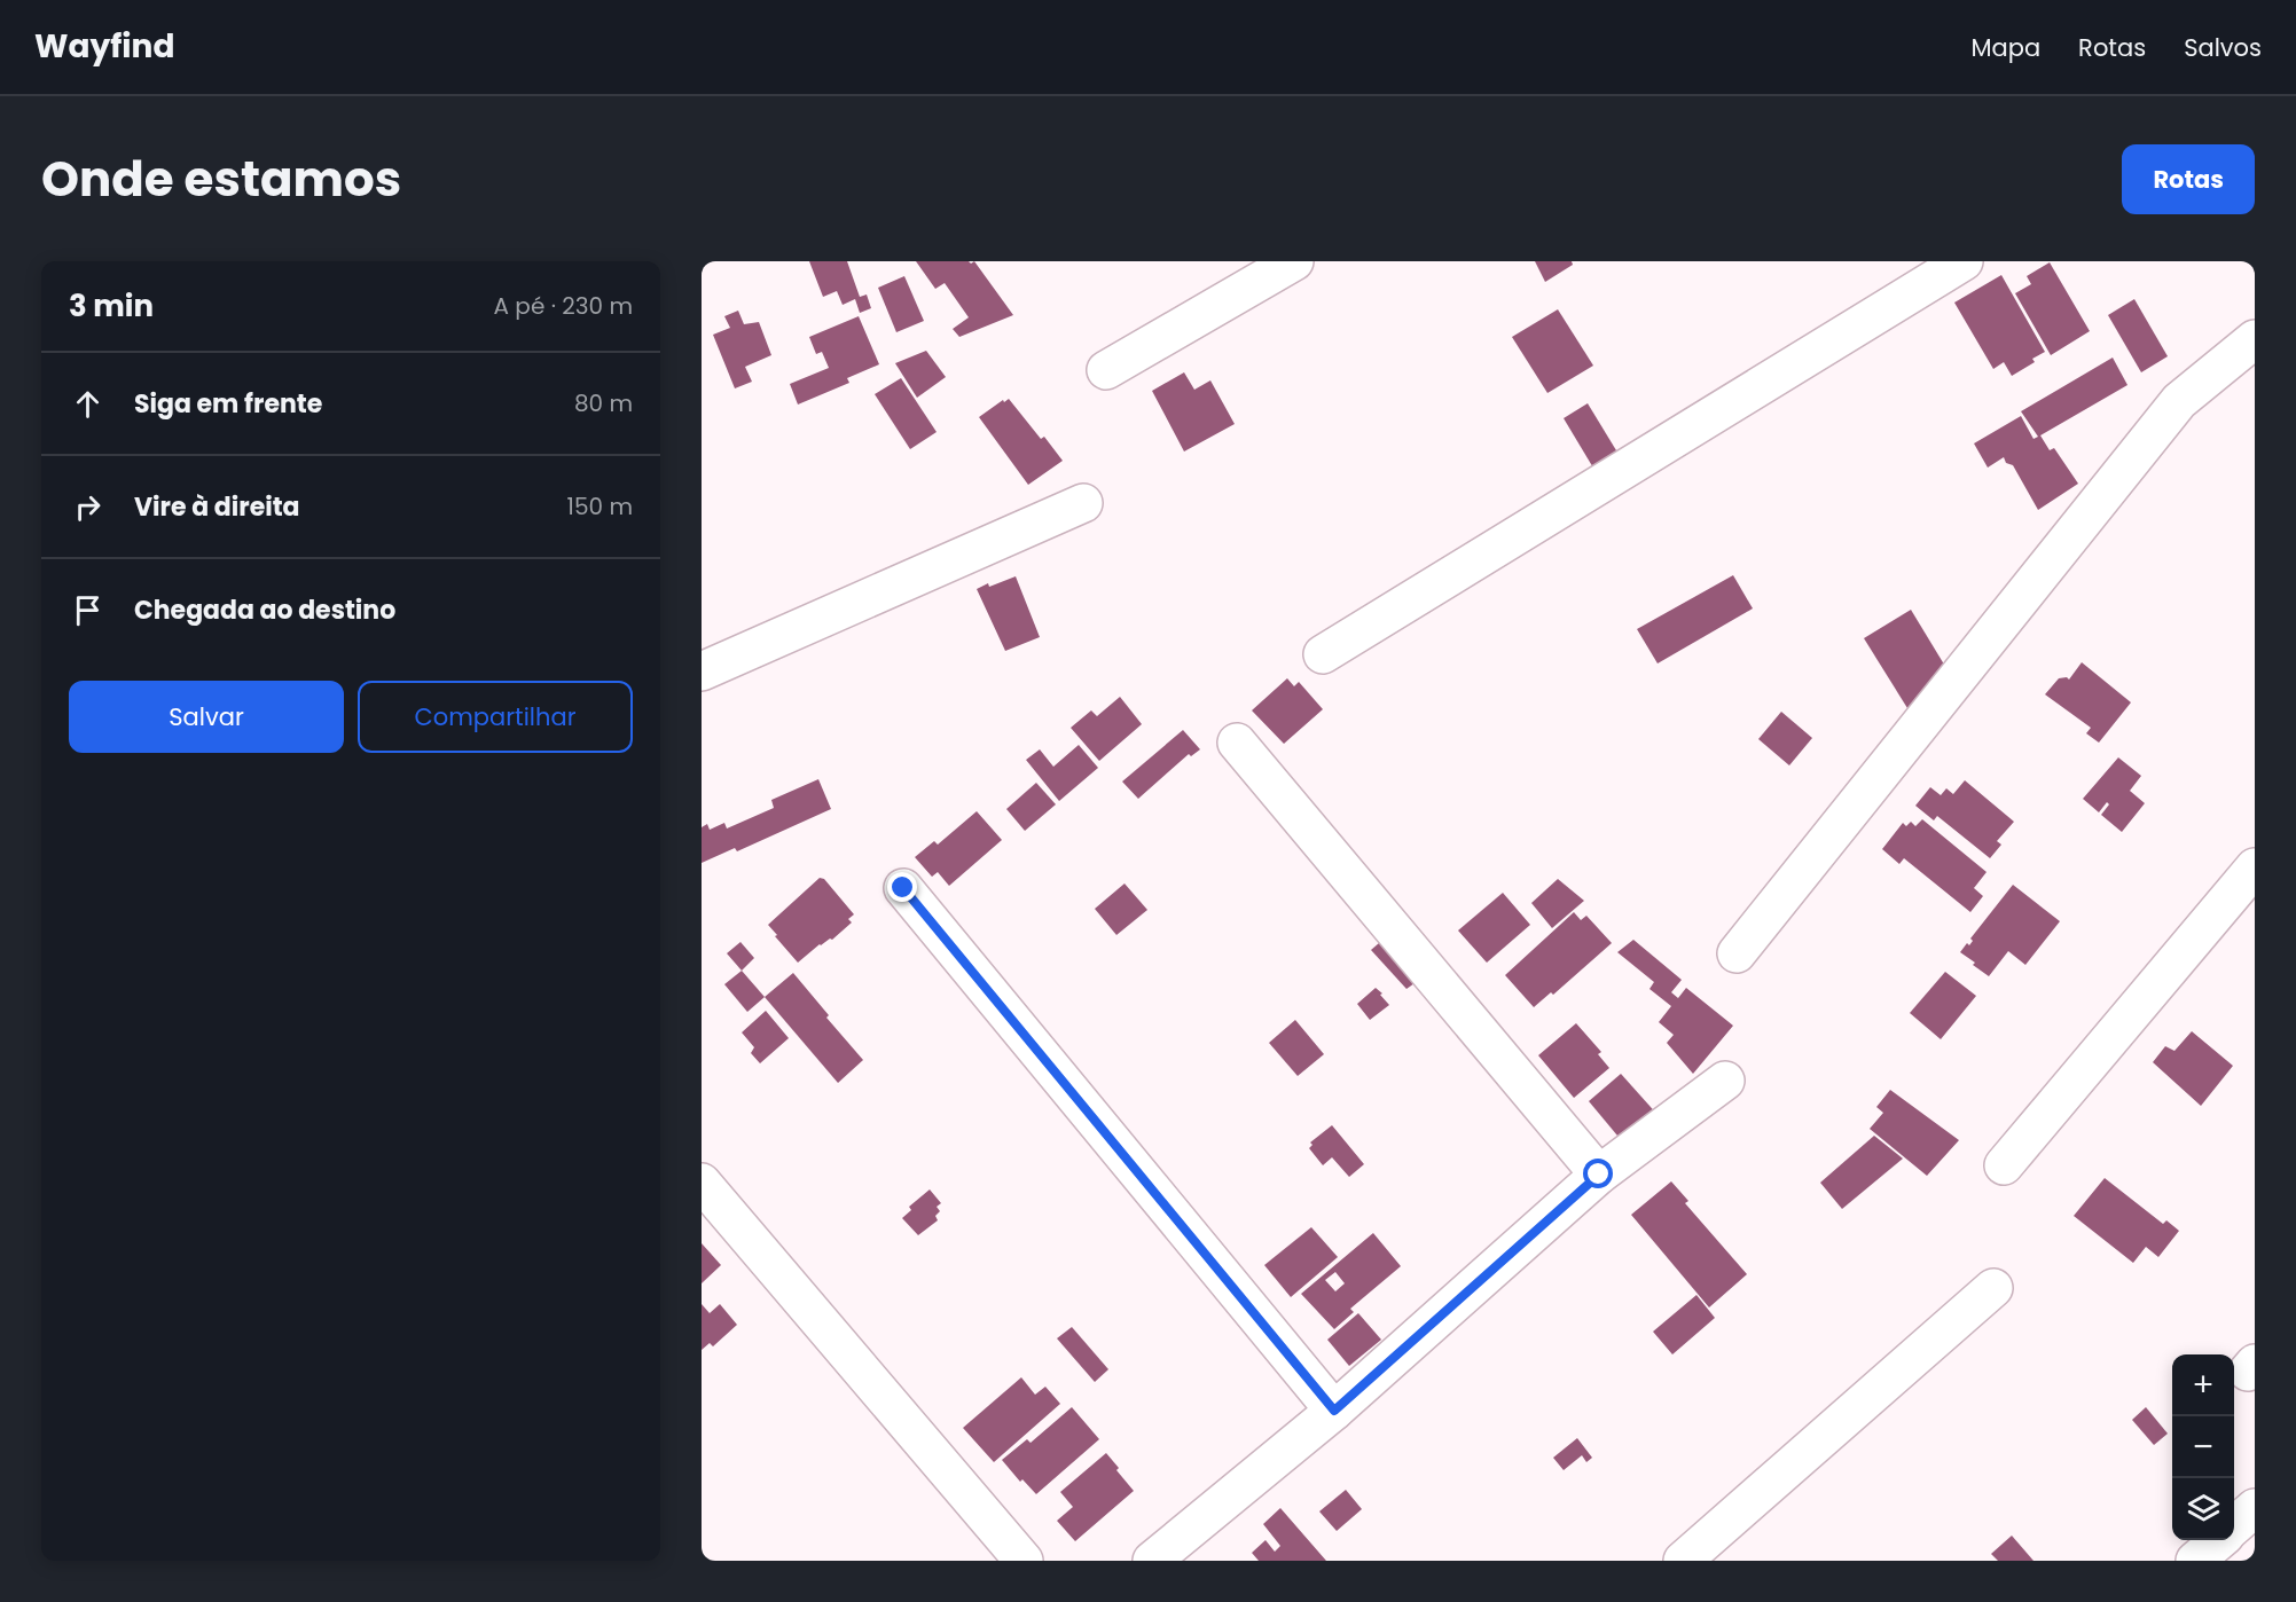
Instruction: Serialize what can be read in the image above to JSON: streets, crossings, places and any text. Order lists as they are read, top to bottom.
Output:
{
  "page": {
    "header": "Wayfind",
    "nav": ["Mapa", "Rotas", "Salvos"],
    "title": "Onde estamos",
    "buttons": [
      "Rotas",
      ["Salvar", "Compartilhar"]
    ],
    "heading": ["3 min", "A pé · 230 m"],
    "list": [
      ["Siga em frente", "80 m"],
      ["Vire à direita", "150 m"],
      "Chegada ao destino"
    ],
    "map_buttons": ["+", "−"]
  }
}
